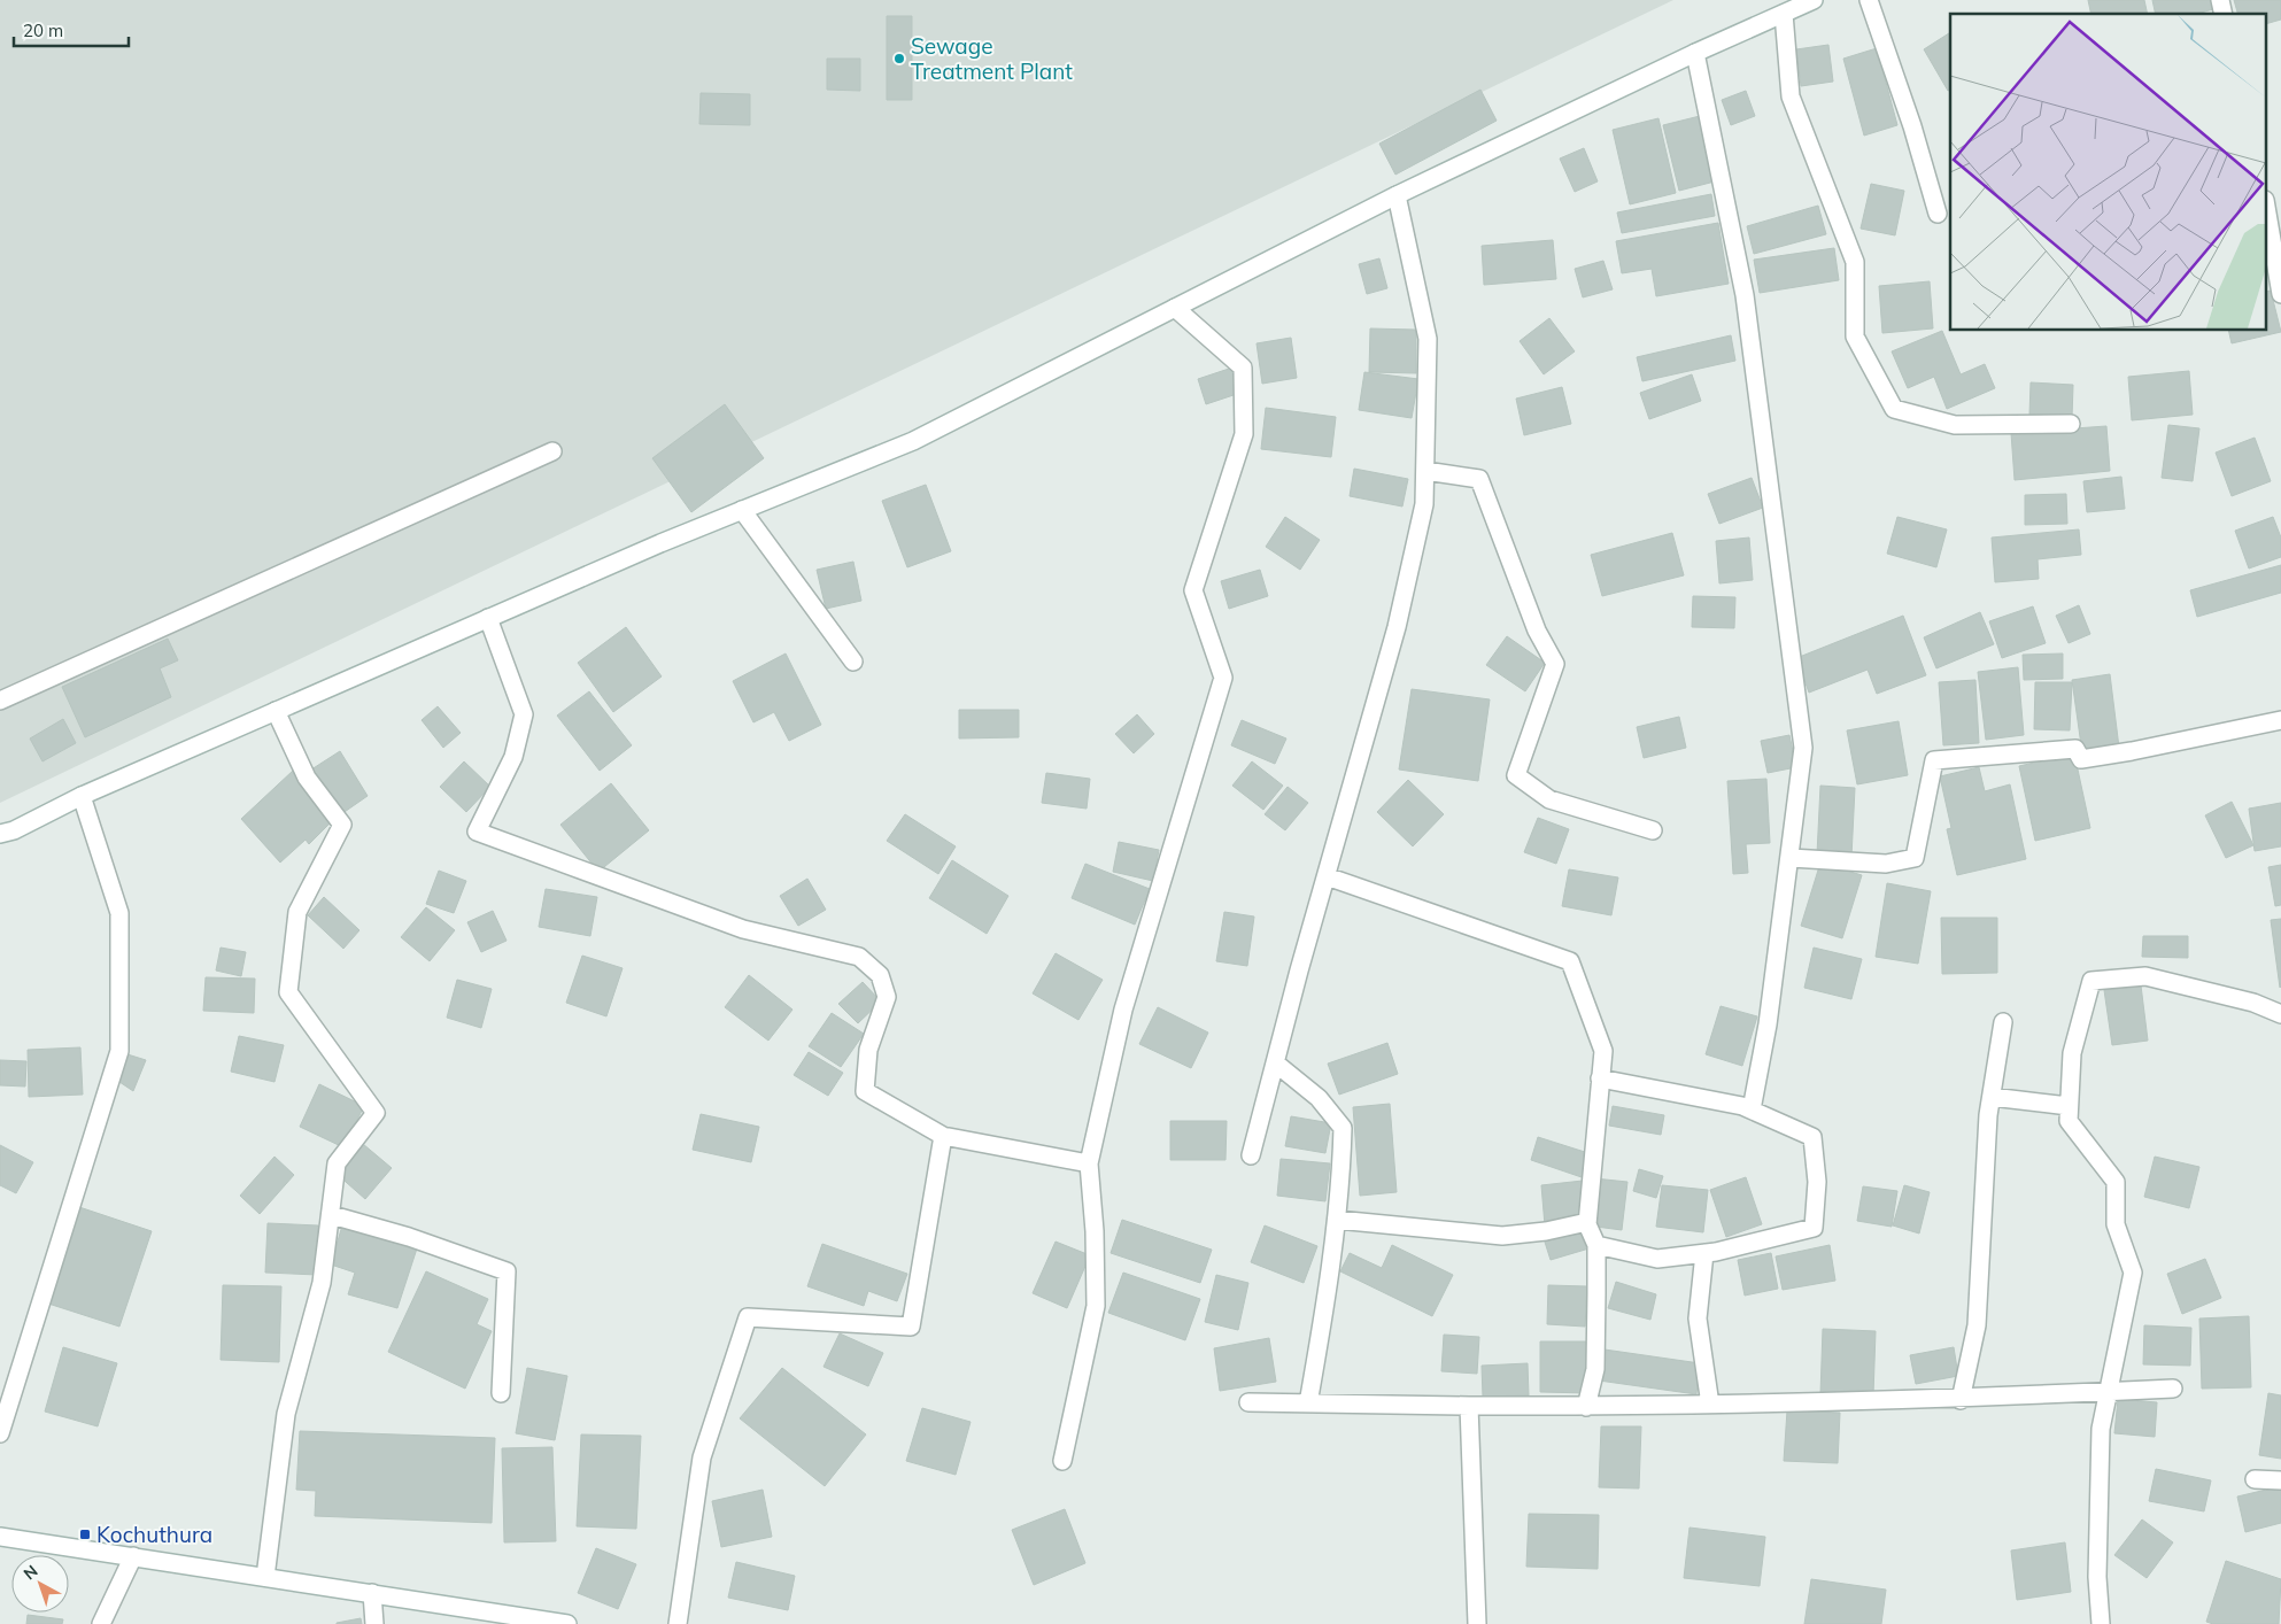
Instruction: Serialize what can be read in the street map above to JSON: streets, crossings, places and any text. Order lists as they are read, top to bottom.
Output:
{
  "places": {
    "other": ["Sewage Treatment Plant"],
    "transit": ["Kochuthura"]
  },
  "scale_bar": "20 m",
  "north": "top left"
}
